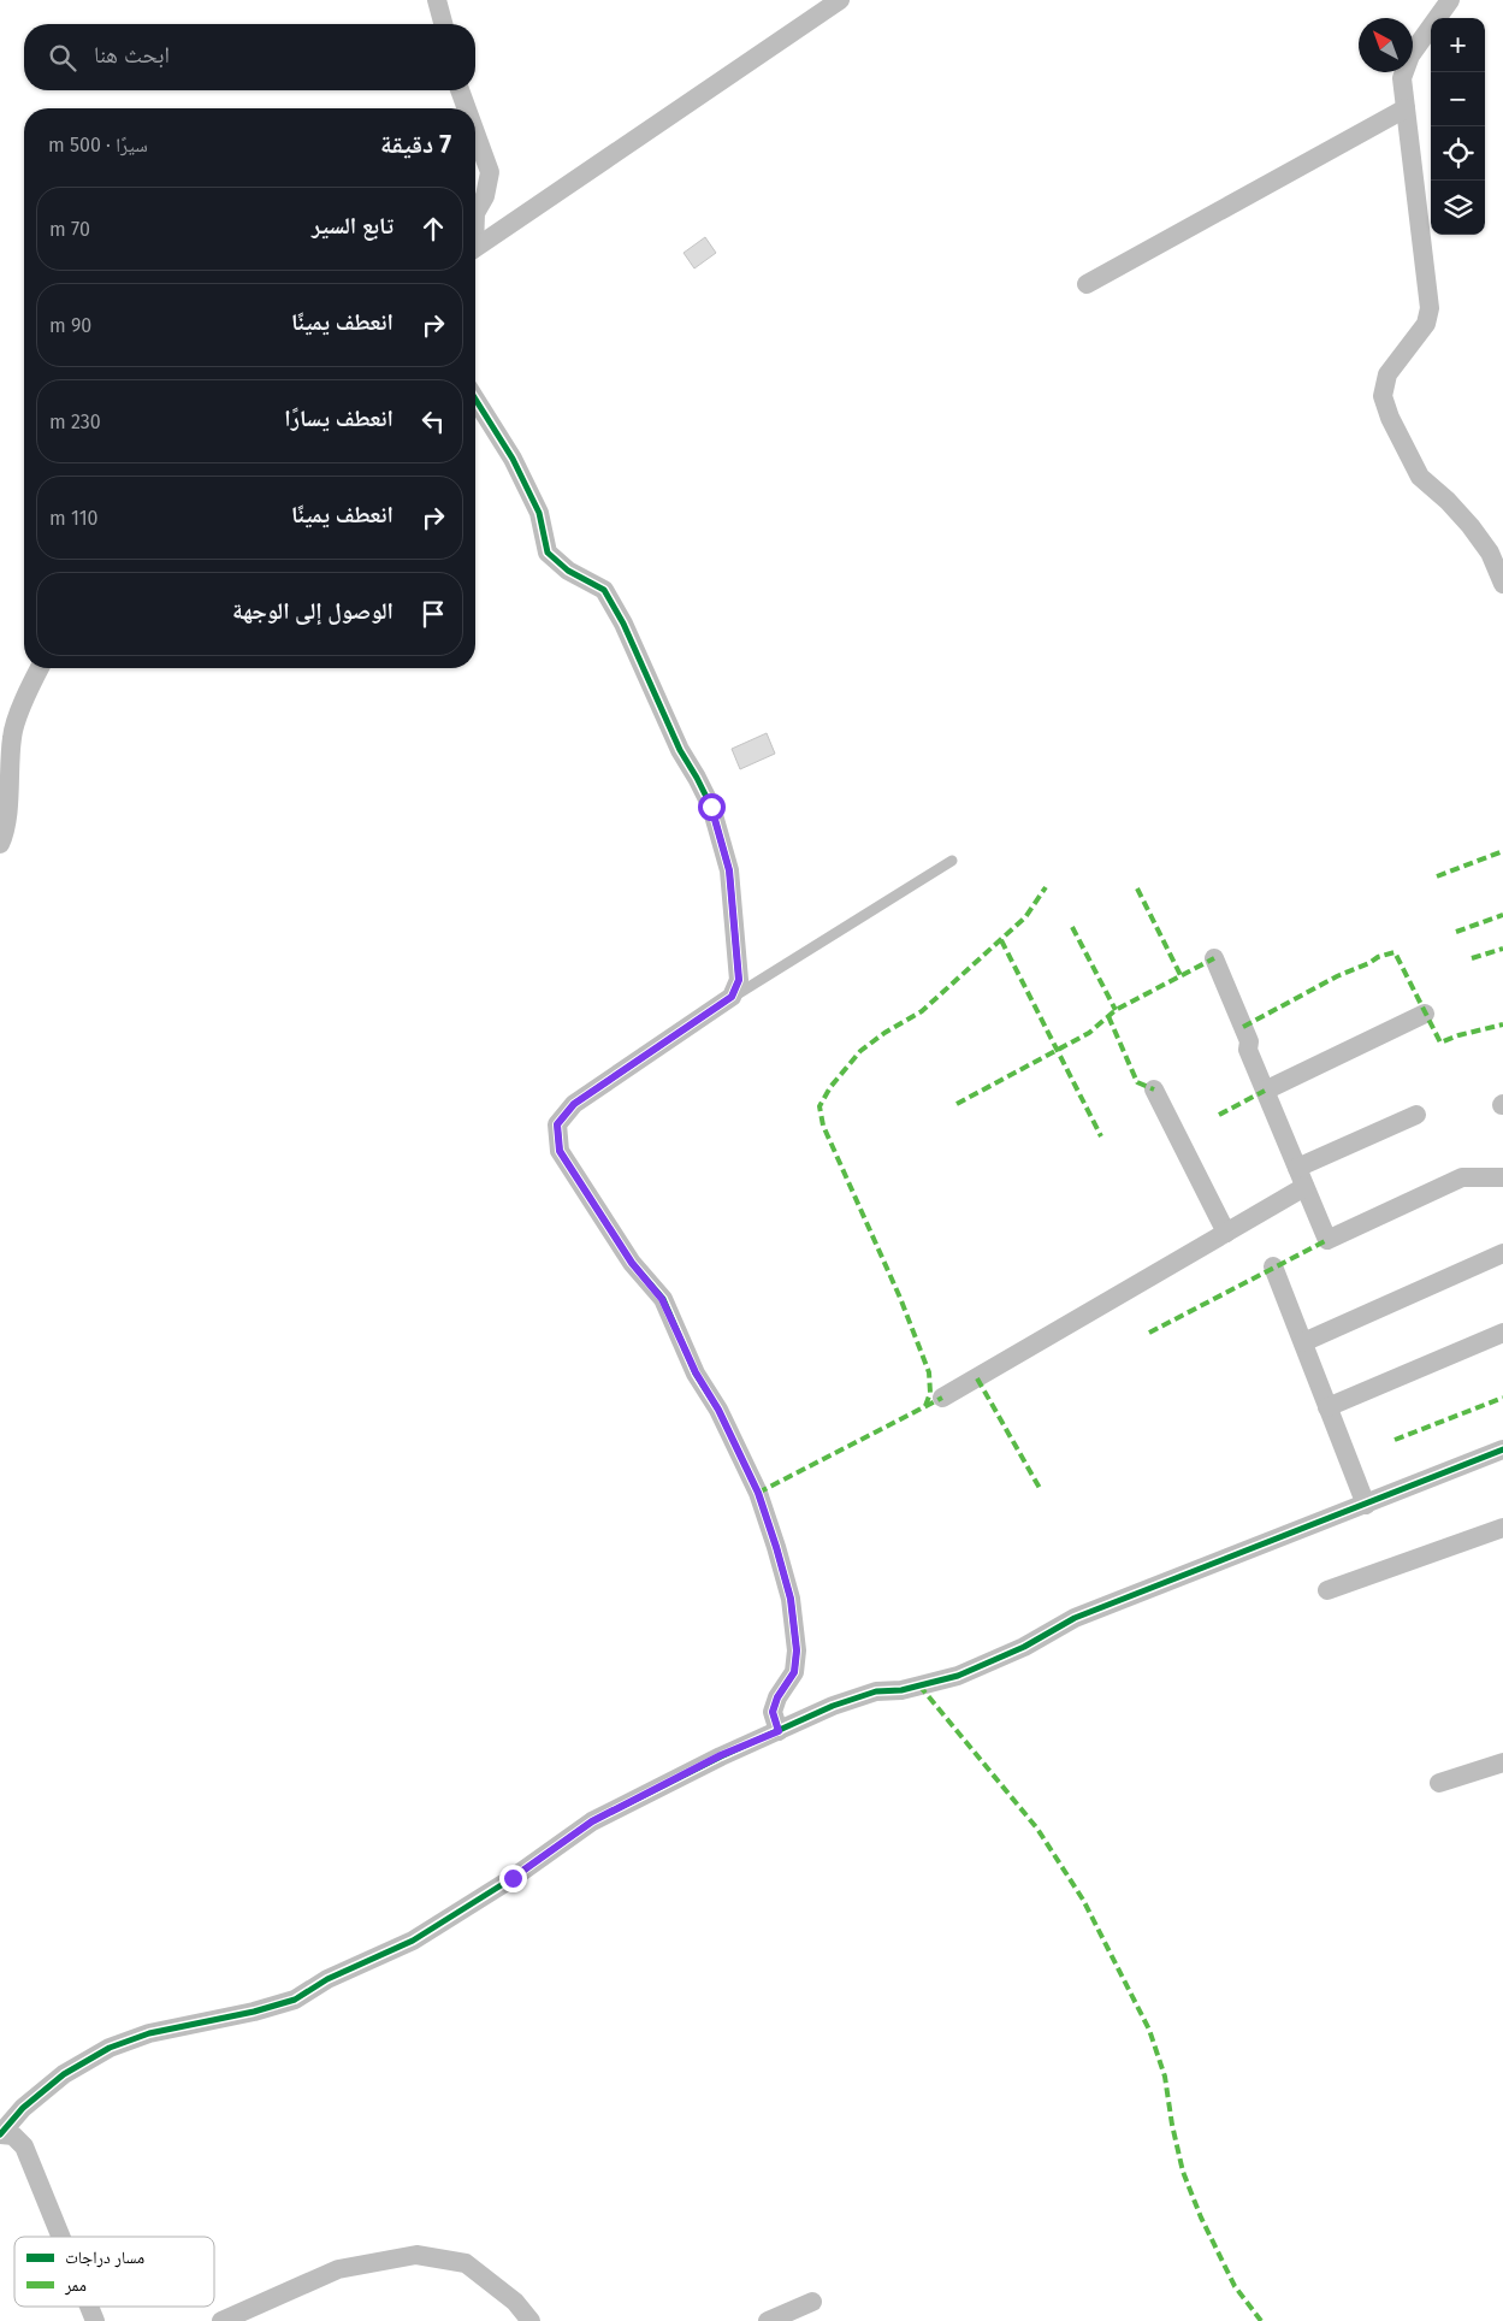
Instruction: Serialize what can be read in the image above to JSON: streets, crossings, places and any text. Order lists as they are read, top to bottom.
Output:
{
  "legend": ["مسار دراجات", "ممر"],
  "north": "top left",
  "page": {
    "map_buttons": ["+", "−"],
    "search": "ابحث هنا",
    "heading": ["7 دقيقة", "سيرًا · 500 m"],
    "list": [
      ["تابع السير", "70 m"],
      ["انعطف يمينًا", "90 m"],
      ["انعطف يسارًا", "230 m"],
      ["انعطف يمينًا", "110 m"],
      "الوصول إلى الوجهة"
    ]
  }
}
